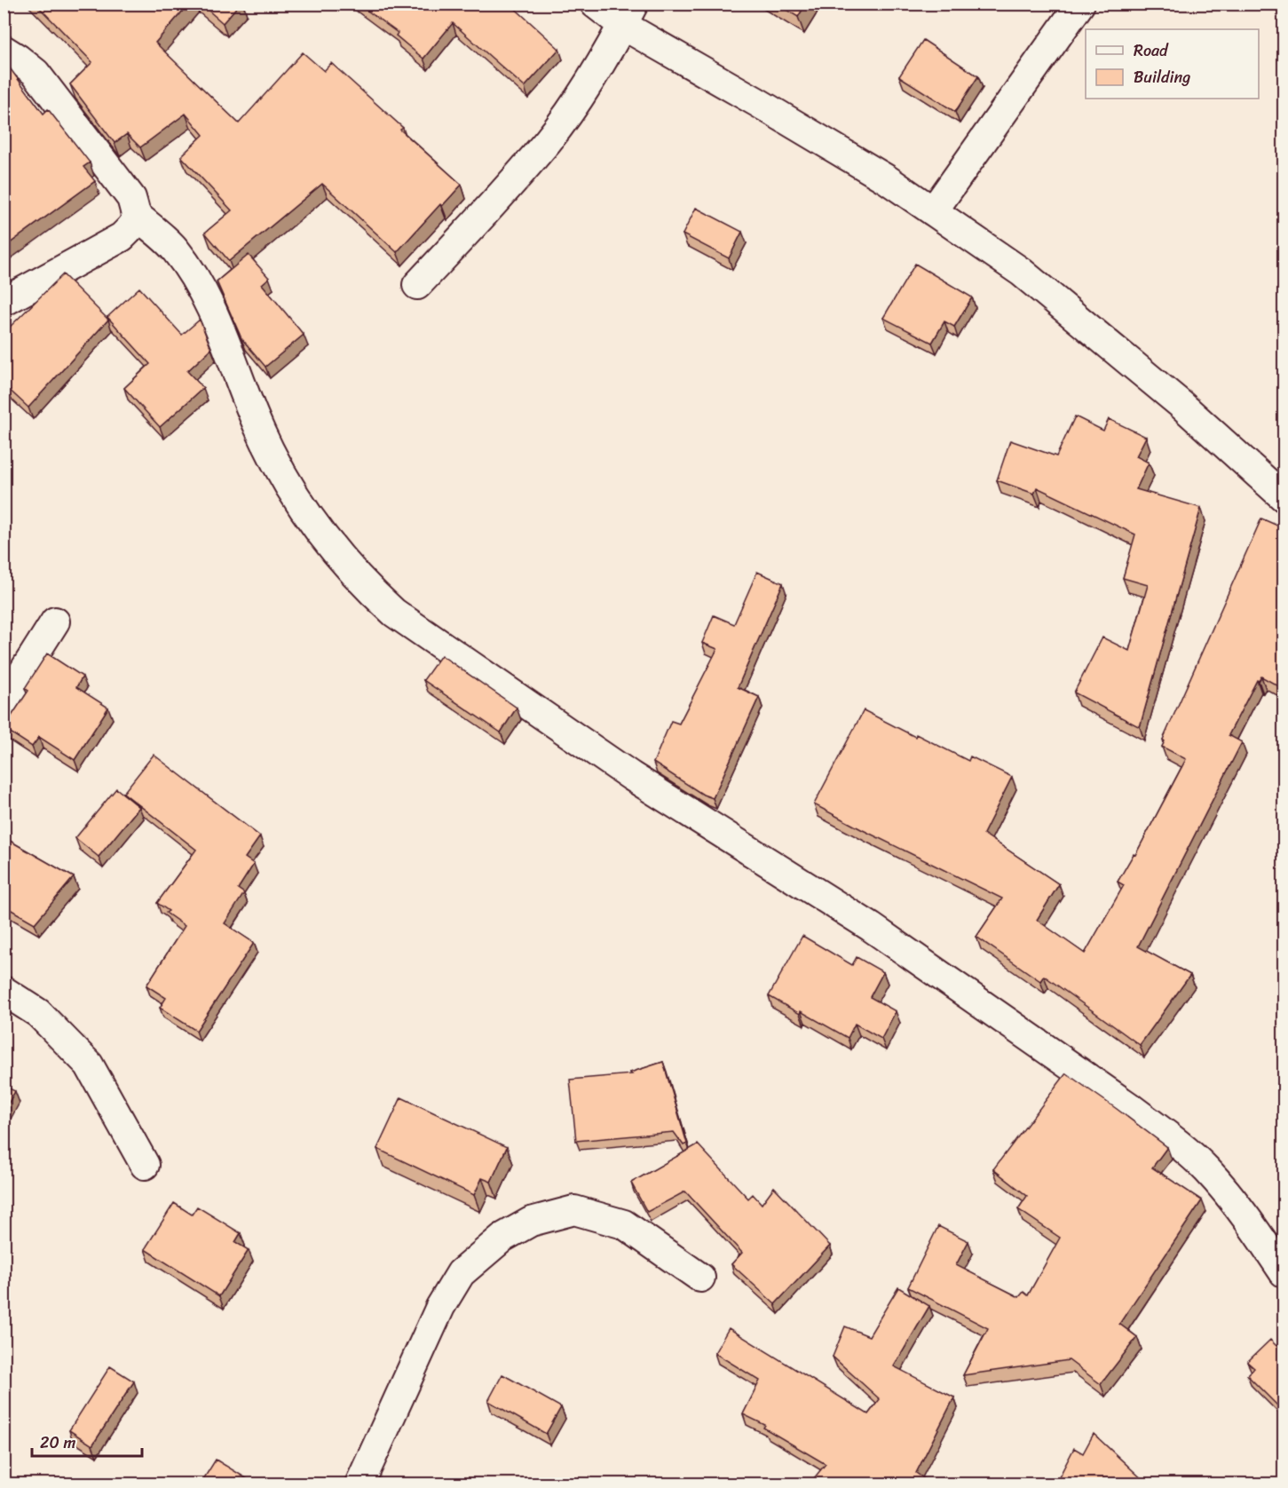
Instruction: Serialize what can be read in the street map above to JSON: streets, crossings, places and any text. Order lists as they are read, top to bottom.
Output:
{
  "legend": ["Road", "Building"],
  "scale_bar": "20 m"
}
